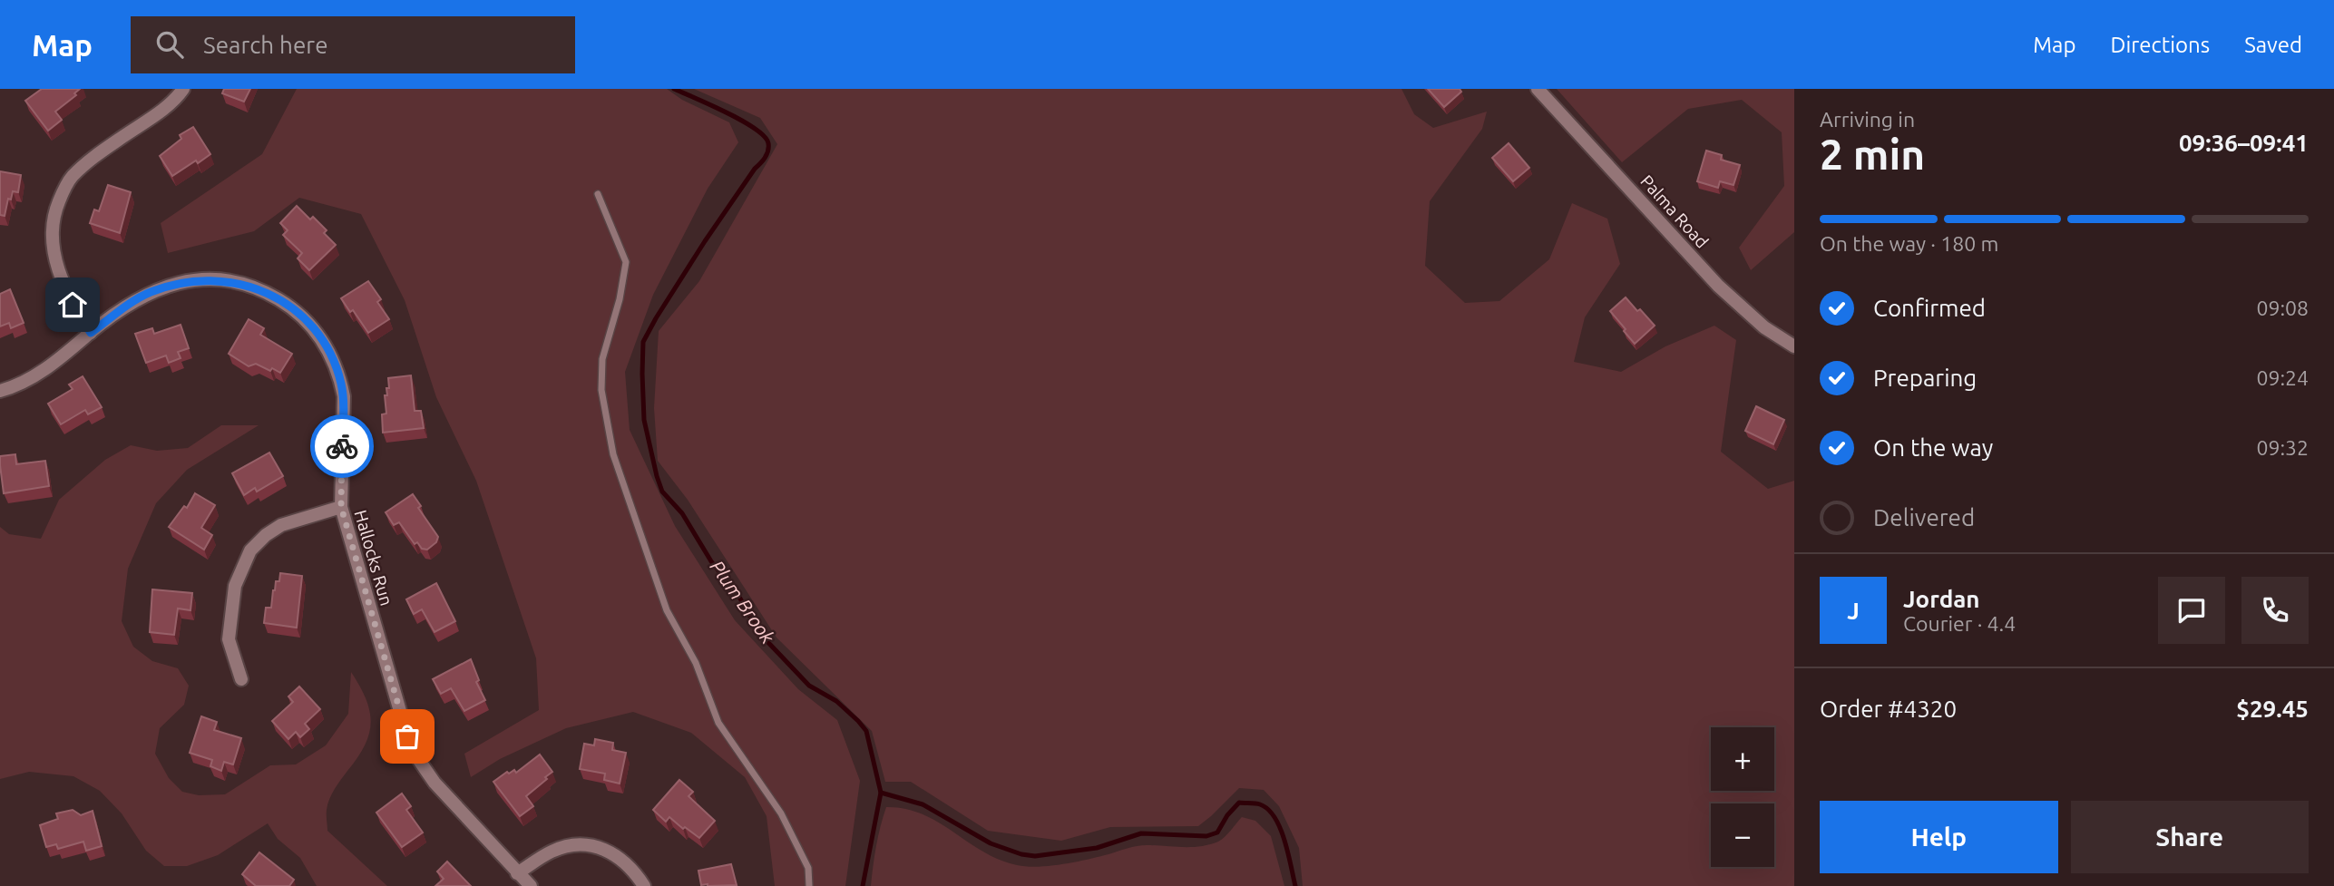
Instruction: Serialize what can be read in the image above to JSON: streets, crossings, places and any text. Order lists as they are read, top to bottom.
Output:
{
  "streets": {
    "street": ["Palma Road", "Hallocks Run"]
  },
  "water": ["Plum Brook"],
  "page": {
    "header": "Map",
    "search": "Search here",
    "nav": ["Map", "Directions", "Saved"],
    "heading": ["2 min", "Arriving in", "09:36–09:41"],
    "panel": [
      "Jordan",
      "Courier · 4.4",
      "Order #4320",
      "$29.45"
    ],
    "bar": "On the way · 180 m",
    "list": [
      ["Confirmed", "09:08"],
      ["Preparing", "09:24"],
      ["On the way", "09:32"],
      "Delivered"
    ],
    "round": "J",
    "map_buttons": ["+", "−"],
    "buttons": ["Help", "Share"]
  }
}
